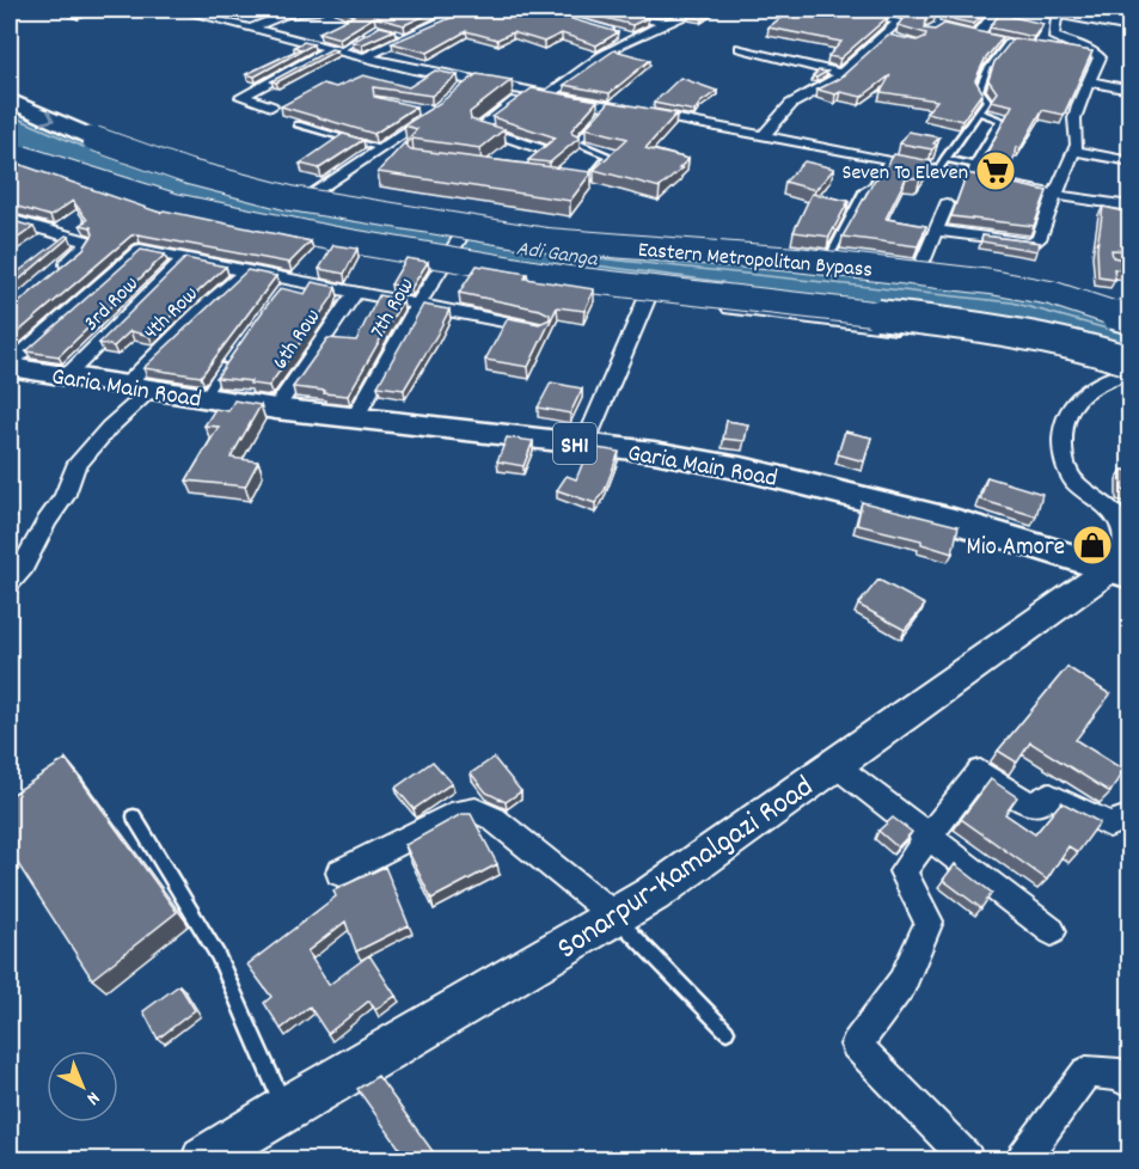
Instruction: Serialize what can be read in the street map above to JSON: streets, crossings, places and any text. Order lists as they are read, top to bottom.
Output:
{
  "streets": {
    "main road": [
      "Eastern Metropolitan Bypass",
      "Garia Main Road",
      "SH1",
      "Sonarpur-Kamalgazi Road"
    ],
    "street": [
      "3rd Row",
      "7th Row",
      "4th Row",
      "6th Row"
    ]
  },
  "crossings": [
    ["3rd Row", "Garia Main Road"],
    ["7th Row", "Garia Main Road"],
    ["4th Row", "Garia Main Road"],
    ["6th Row", "Garia Main Road"],
    ["Garia Main Road", "Sonarpur-Kamalgazi Road"]
  ],
  "water": ["Adi Ganga"],
  "places": {
    "supermarket": ["Seven To Eleven"],
    "shop": ["Mio Amore"]
  },
  "north": "bottom right"
}
